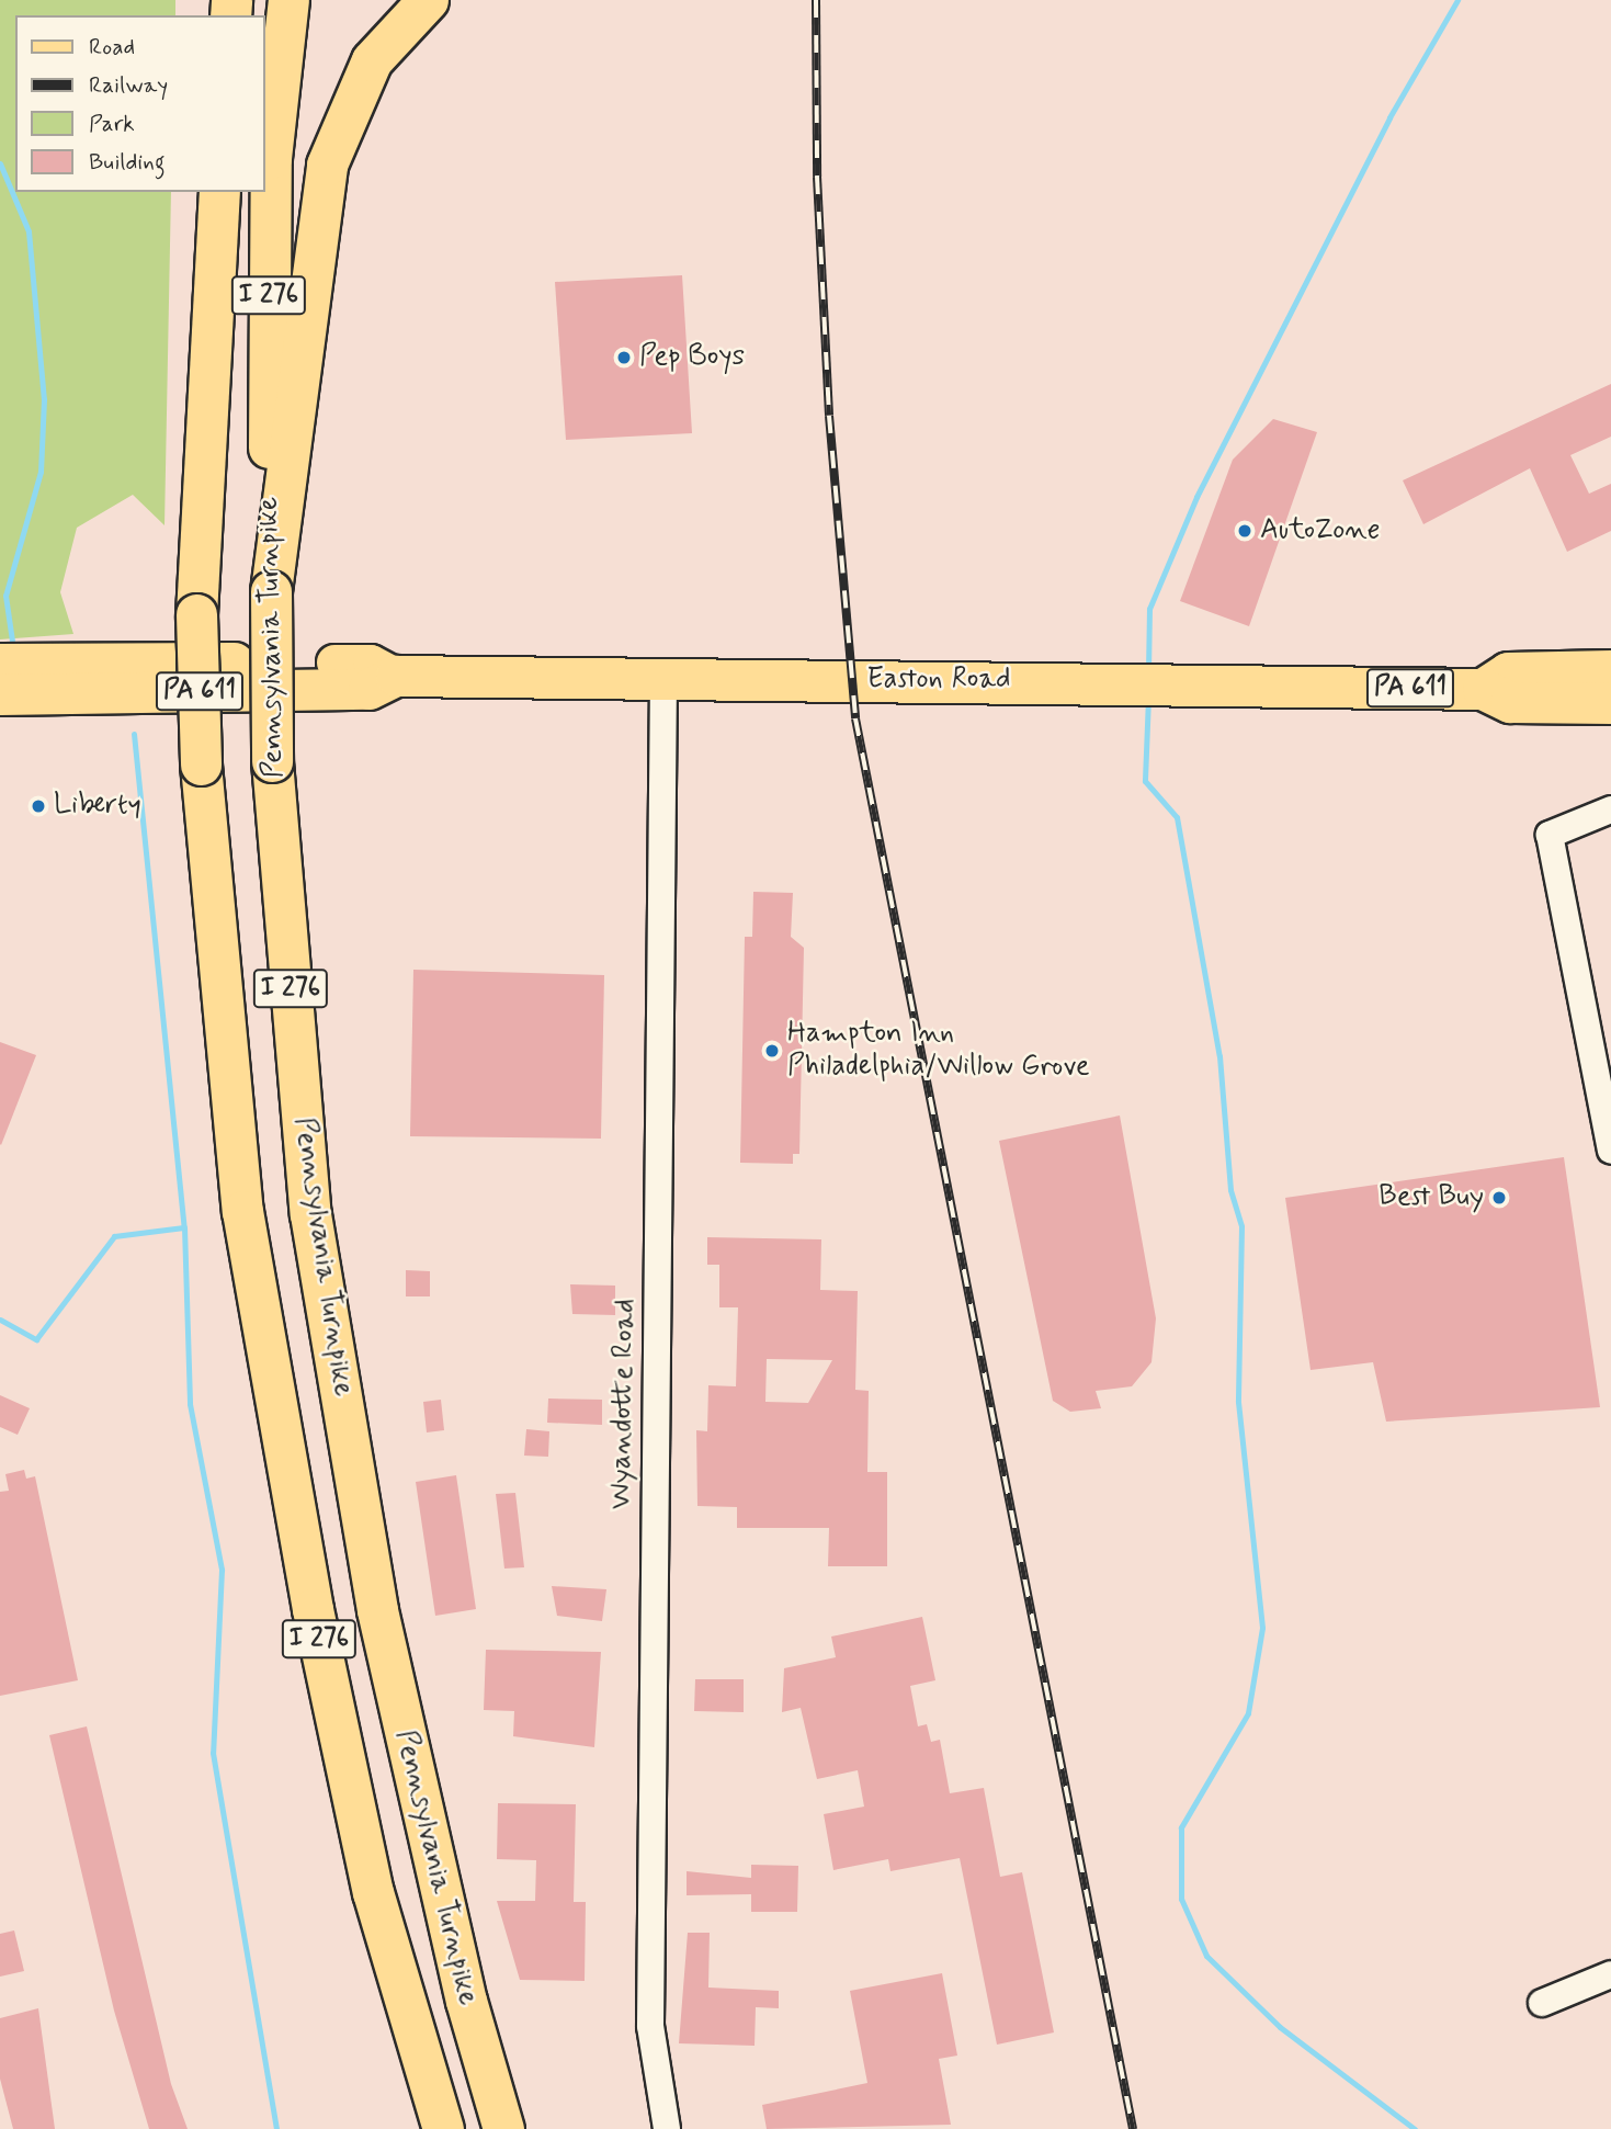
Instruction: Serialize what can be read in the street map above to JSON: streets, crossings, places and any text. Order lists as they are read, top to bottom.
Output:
{
  "streets": {
    "highway": [
      "I 276",
      "Pennsylvania Turnpike",
      "Easton Road",
      "PA 611"
    ],
    "street": ["Wyandotte Road"]
  },
  "crossings": [
    ["Easton Road", "Wyandotte Road"]
  ],
  "places": [
    "Pep Boys",
    "AutoZone",
    "Liberty",
    "Hampton Inn Philadelphia/Willow Grove",
    "Best Buy"
  ],
  "legend": [
    "Road",
    "Railway",
    "Park",
    "Building"
  ]
}
